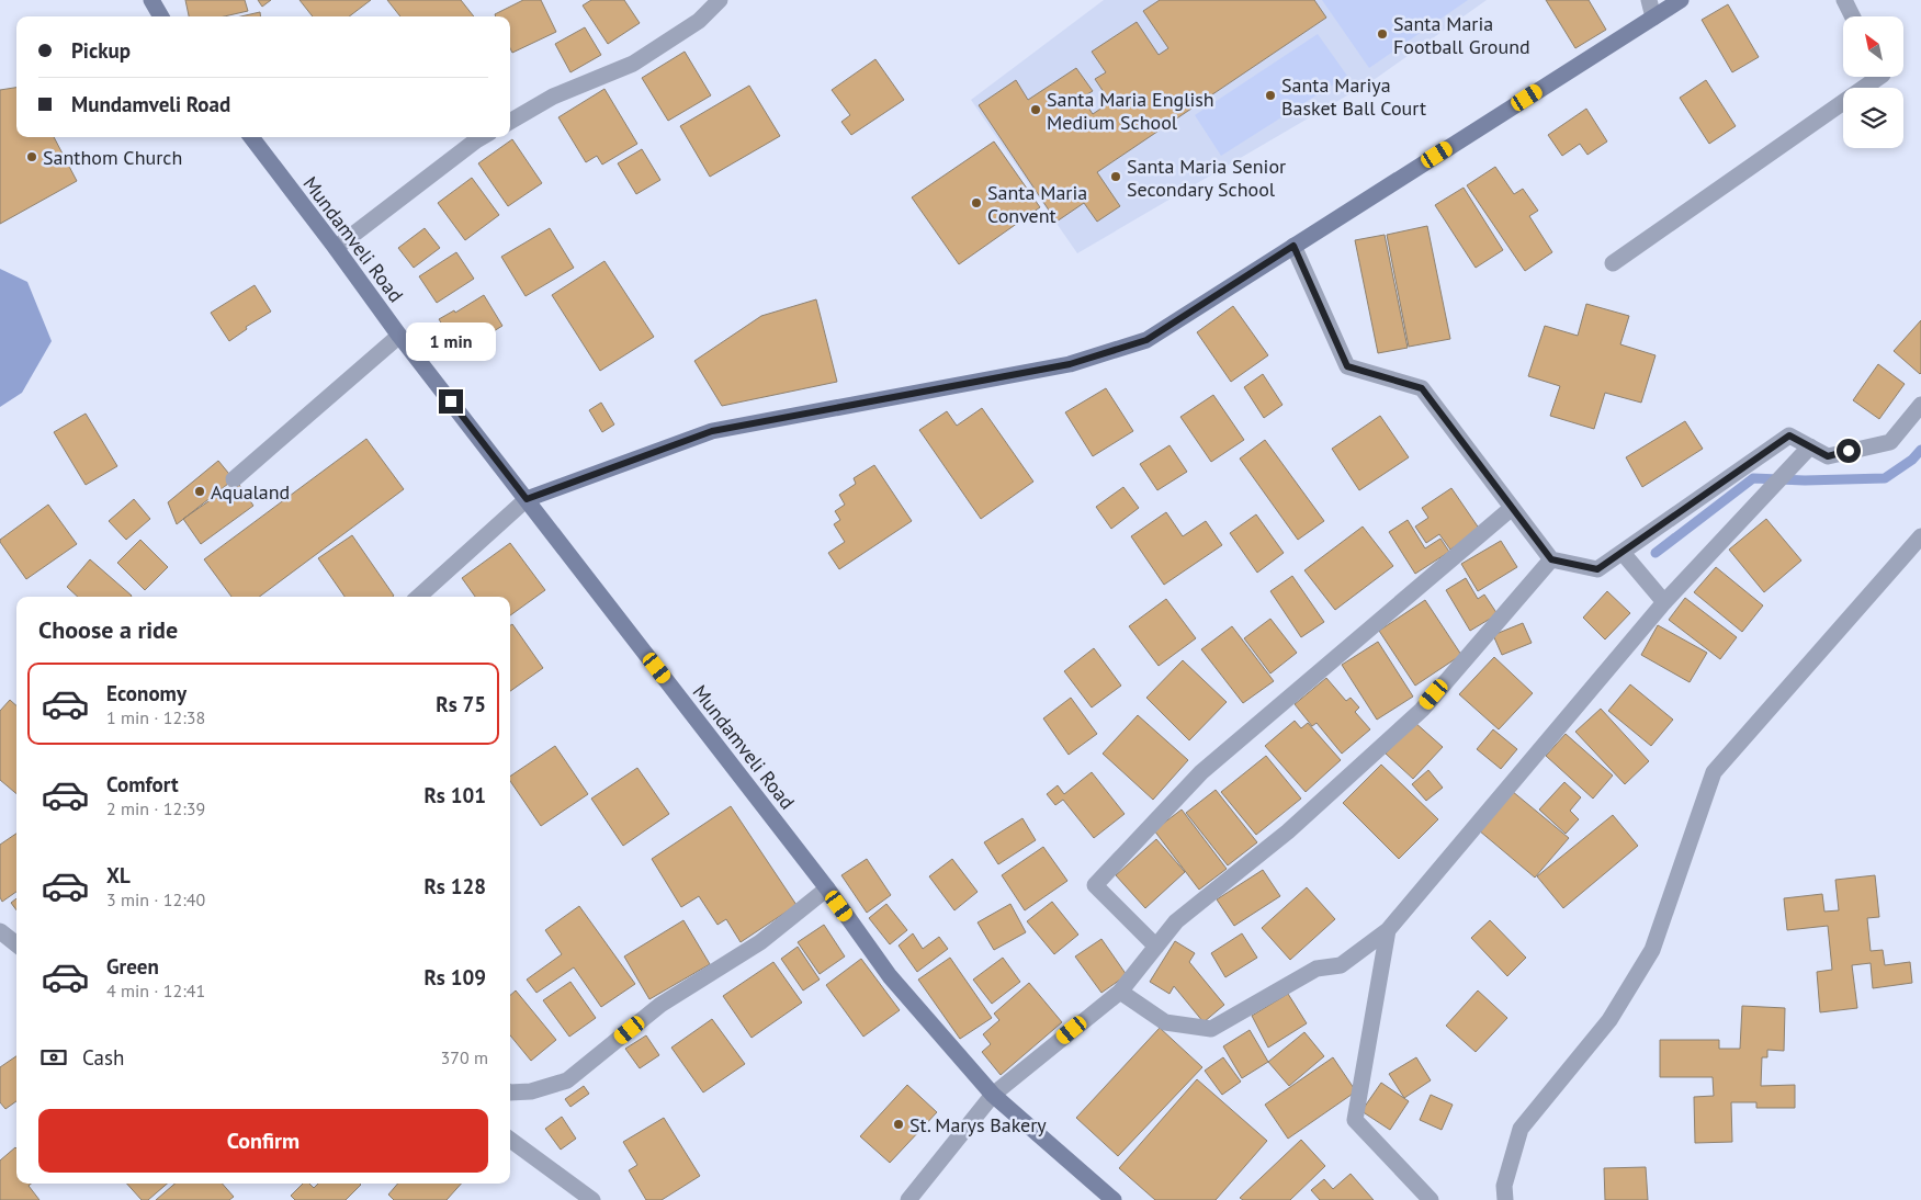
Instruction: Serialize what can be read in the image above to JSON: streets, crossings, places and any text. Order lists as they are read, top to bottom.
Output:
{
  "streets": {
    "main road": ["Mundamveli Road"]
  },
  "places": [
    "Santa Maria Football Ground",
    "Santa Mariya Basket Ball Court",
    "Santa Maria English Medium School",
    "Santhom Church",
    "Santa Maria Senior Secondary School",
    "Santa Maria Convent",
    "Aqualand",
    "St. Marys Bakery"
  ],
  "north": "top left",
  "page": {
    "banner": ["Pickup", "Mundamveli Road"],
    "bubble": "1 min",
    "heading": "Choose a ride",
    "list": [
      {
        "name": "Economy",
        "note": "1 min · 12:38",
        "value": "Rs 75"
      },
      {
        "name": "Comfort",
        "note": "2 min · 12:39",
        "value": "Rs 101"
      },
      {
        "name": "XL",
        "note": "3 min · 12:40",
        "value": "Rs 128"
      },
      {
        "name": "Green",
        "note": "4 min · 12:41",
        "value": "Rs 109"
      }
    ],
    "pay": ["Cash", "370 m"],
    "buttons": "Confirm"
  }
}
